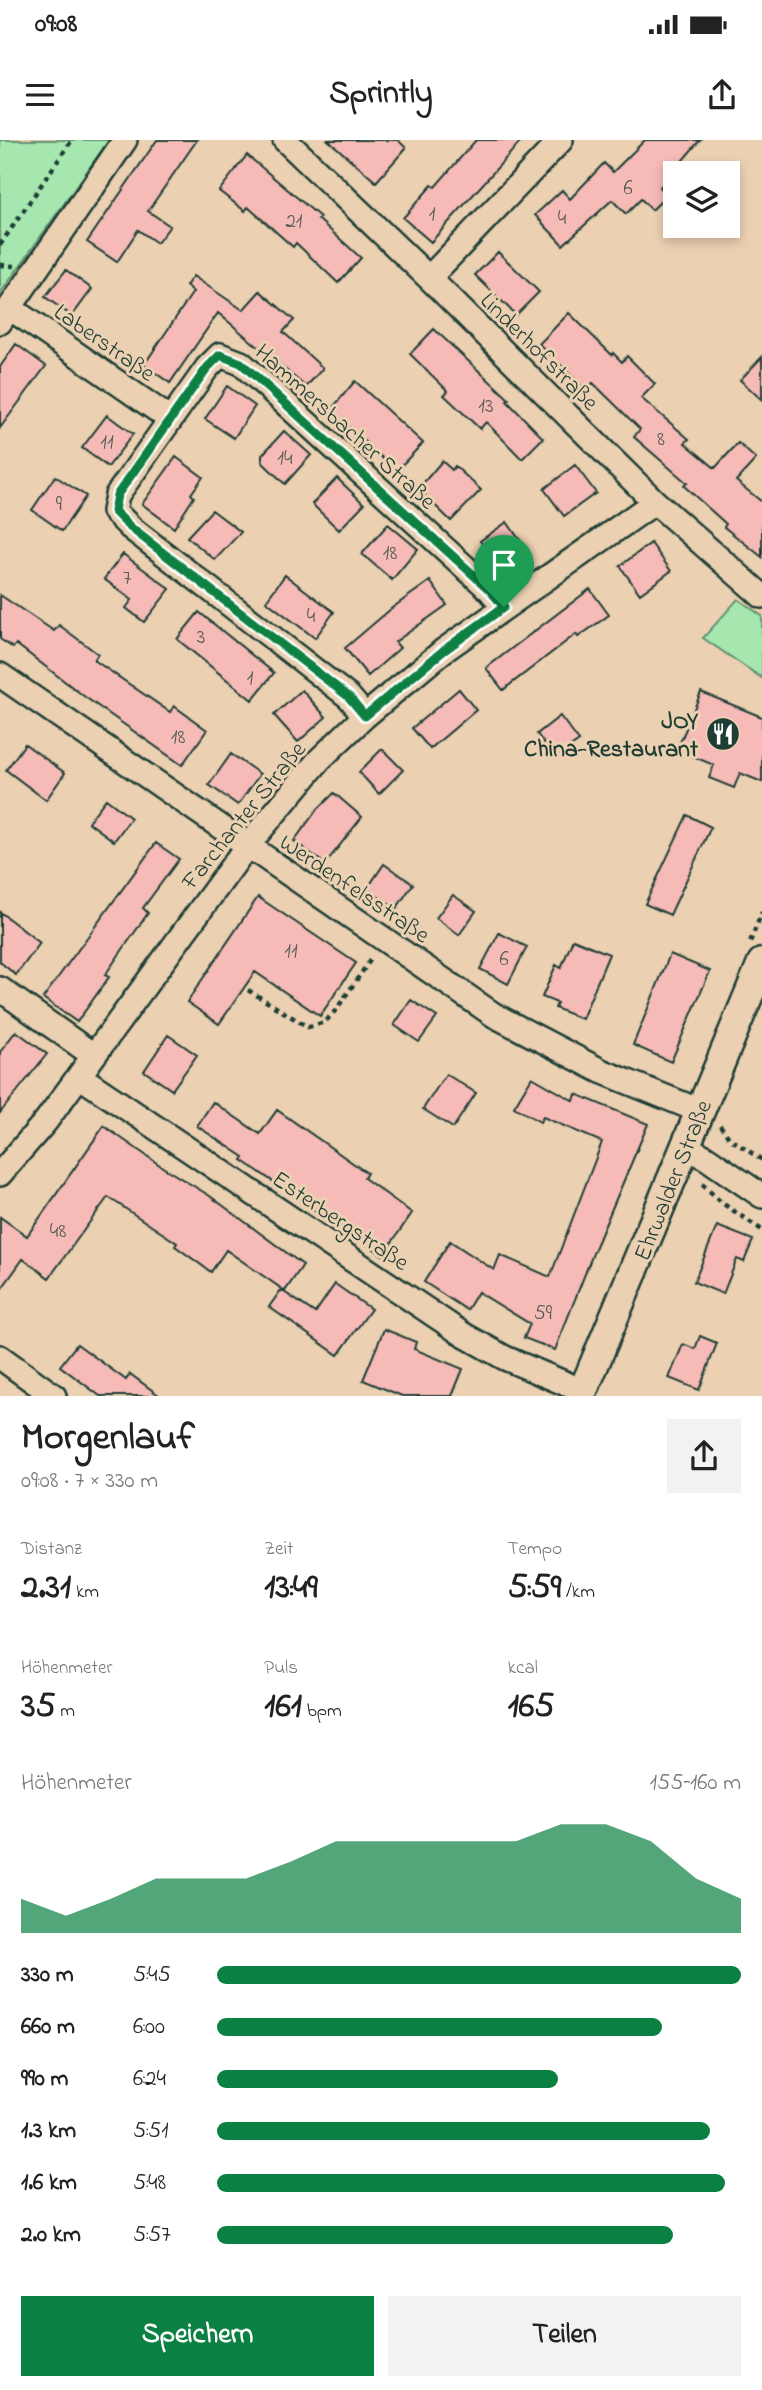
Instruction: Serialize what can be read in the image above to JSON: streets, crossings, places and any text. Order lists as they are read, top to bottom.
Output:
{
  "streets": {
    "street": [
      "Laberstraße",
      "Linderhofstraße",
      "Hammersbacher Straße",
      "Farchanter Straße",
      "Werdenfelsstraße",
      "Ehrwalder Straße",
      "Esterbergstraße"
    ]
  },
  "crossings": [
    ["Laberstraße", "Hammersbacher Straße"],
    ["Linderhofstraße", "Farchanter Straße"],
    ["Hammersbacher Straße", "Farchanter Straße"],
    ["Farchanter Straße", "Werdenfelsstraße"],
    ["Farchanter Straße", "Esterbergstraße"],
    ["Werdenfelsstraße", "Ehrwalder Straße"],
    ["Ehrwalder Straße", "Esterbergstraße"]
  ],
  "places": {
    "restaurant": ["JOY China-Restaurant"]
  },
  "house_numbers": [
    "6",
    "1",
    "4",
    "21",
    "13",
    "8",
    "11",
    "14",
    "9",
    "18",
    "7",
    "4",
    "3",
    "1",
    "18",
    "11",
    "6",
    "48",
    "59"
  ],
  "page": {
    "status": "09:08",
    "header": "Sprintly",
    "heading": ["Morgenlauf", "09:08 · 7 × 330 m"],
    "stats": [
      ["Distanz", "2.31 km"],
      ["Zeit", "13:49"],
      ["Tempo", "5:59 /km"],
      ["Höhenmeter", "35 m"],
      ["Puls", "161 bpm"],
      ["kcal", "165"]
    ],
    "chart": ["Höhenmeter", "155–160 m"],
    "list": [
      {
        "name": "330 m",
        "note": "5:45"
      },
      {
        "name": "660 m",
        "note": "6:00"
      },
      {
        "name": "990 m",
        "note": "6:24"
      },
      {
        "name": "1.3 km",
        "note": "5:51"
      },
      {
        "name": "1.6 km",
        "note": "5:48"
      },
      {
        "name": "2.0 km",
        "note": "5:57"
      }
    ],
    "buttons": ["Speichern", "Teilen"]
  }
}
